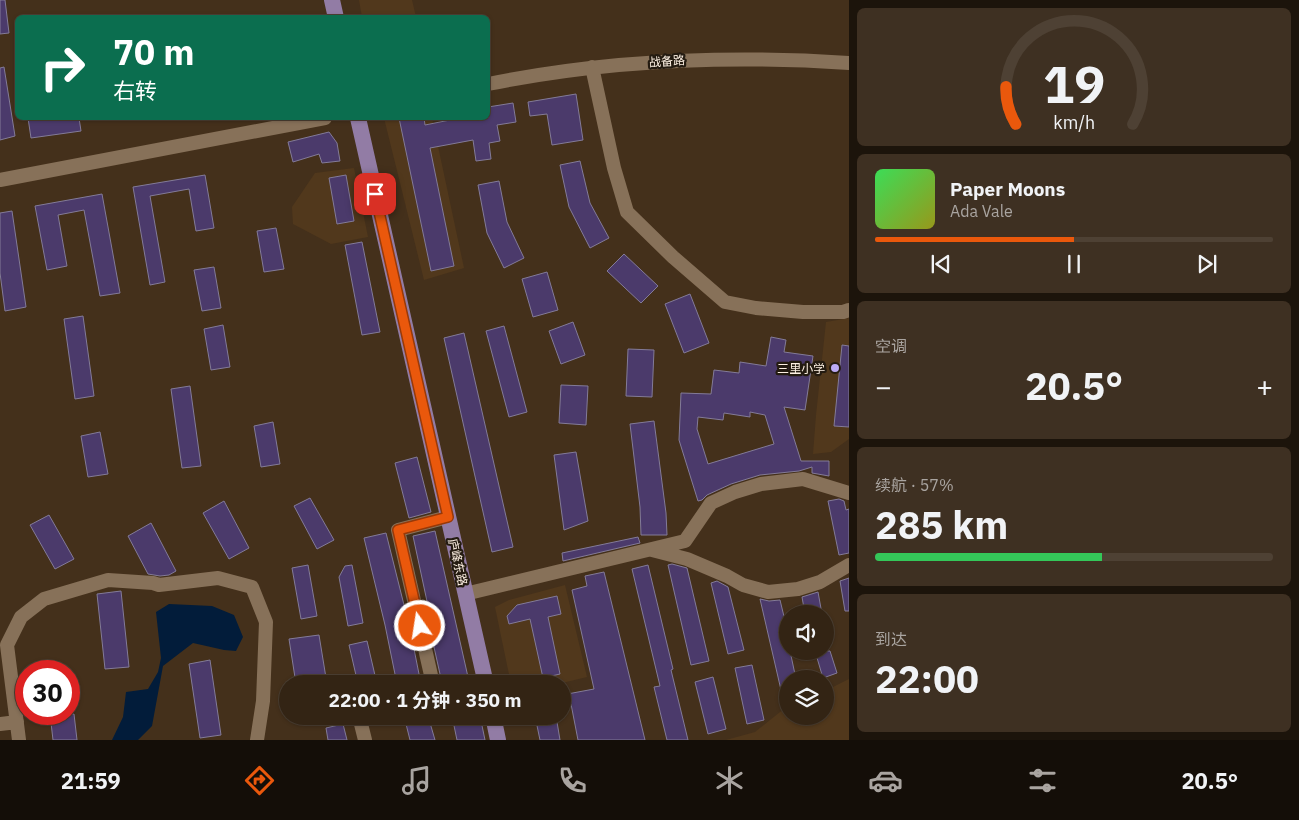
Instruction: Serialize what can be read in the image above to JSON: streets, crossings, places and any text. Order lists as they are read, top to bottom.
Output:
{
  "streets": {
    "main road": ["庐峰东路"],
    "street": ["战备路"]
  },
  "places": ["三里小学"],
  "page": {
    "turn": ["70 m", "右转"],
    "song": ["Paper Moons", "Ada Vale"],
    "tile": [
      "空调",
      ["续航 · 57%", "285 km"],
      ["到达", "22:00"]
    ],
    "heat": ["−", "20.5°", "+"],
    "limit": "30",
    "trip": "22:00 · 1 分钟 · 350 m",
    "tabs": ["21:59", "20.5°"],
    "gauge": ["19", "km/h"]
  }
}
